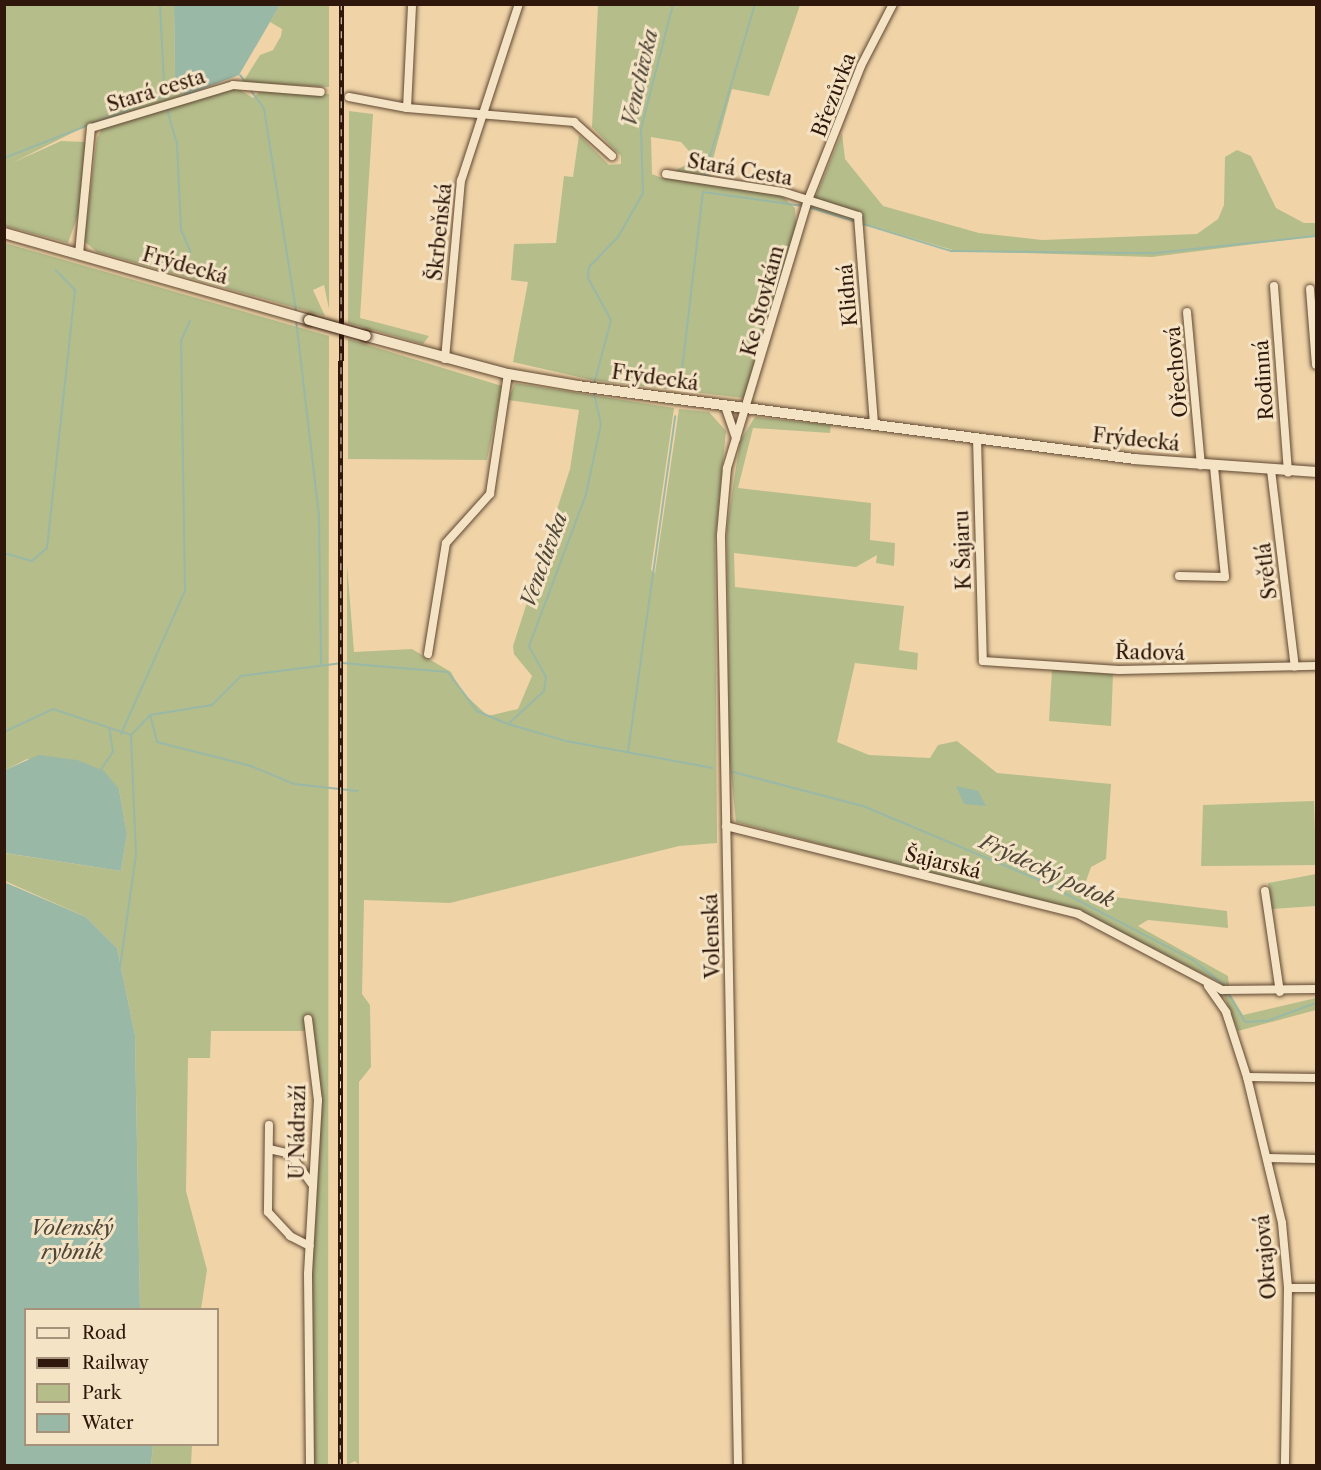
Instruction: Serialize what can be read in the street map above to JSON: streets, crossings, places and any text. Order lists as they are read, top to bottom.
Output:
{
  "streets": {
    "main road": ["Frýdecká"],
    "street": [
      "Stará cesta",
      "Březůvka",
      "Stará Cesta",
      "Škrbeňská",
      "Klidná",
      "Ke Stovkám",
      "Ořechová",
      "Rodinná",
      "K Šajaru",
      "Světlá",
      "Řadová",
      "Šajarská",
      "Volenská",
      "U Nádraží",
      "Okrajová"
    ]
  },
  "crossings": [
    ["Stará cesta", "Frýdecká"],
    ["Březůvka", "Stará Cesta"],
    ["Březůvka", "Klidná"],
    ["Březůvka", "Ke Stovkám"],
    ["Stará Cesta", "Klidná"],
    ["Stará Cesta", "Ke Stovkám"],
    ["Škrbeňská", "Frýdecká"],
    ["Frýdecká", "Klidná"],
    ["Frýdecká", "Ke Stovkám"],
    ["Frýdecká", "Ořechová"],
    ["Frýdecká", "Rodinná"],
    ["Frýdecká", "K Šajaru"],
    ["Frýdecká", "Světlá"],
    ["Frýdecká", "Volenská"],
    ["Klidná", "Ke Stovkám"],
    ["Ke Stovkám", "Volenská"],
    ["K Šajaru", "Řadová"],
    ["Světlá", "Řadová"],
    ["Šajarská", "Volenská"],
    ["Šajarská", "Okrajová"]
  ],
  "water": ["Venclůvka", "Frýdecký potok", "Volenský rybník"],
  "legend": [
    "Road",
    "Railway",
    "Park",
    "Water"
  ]
}
